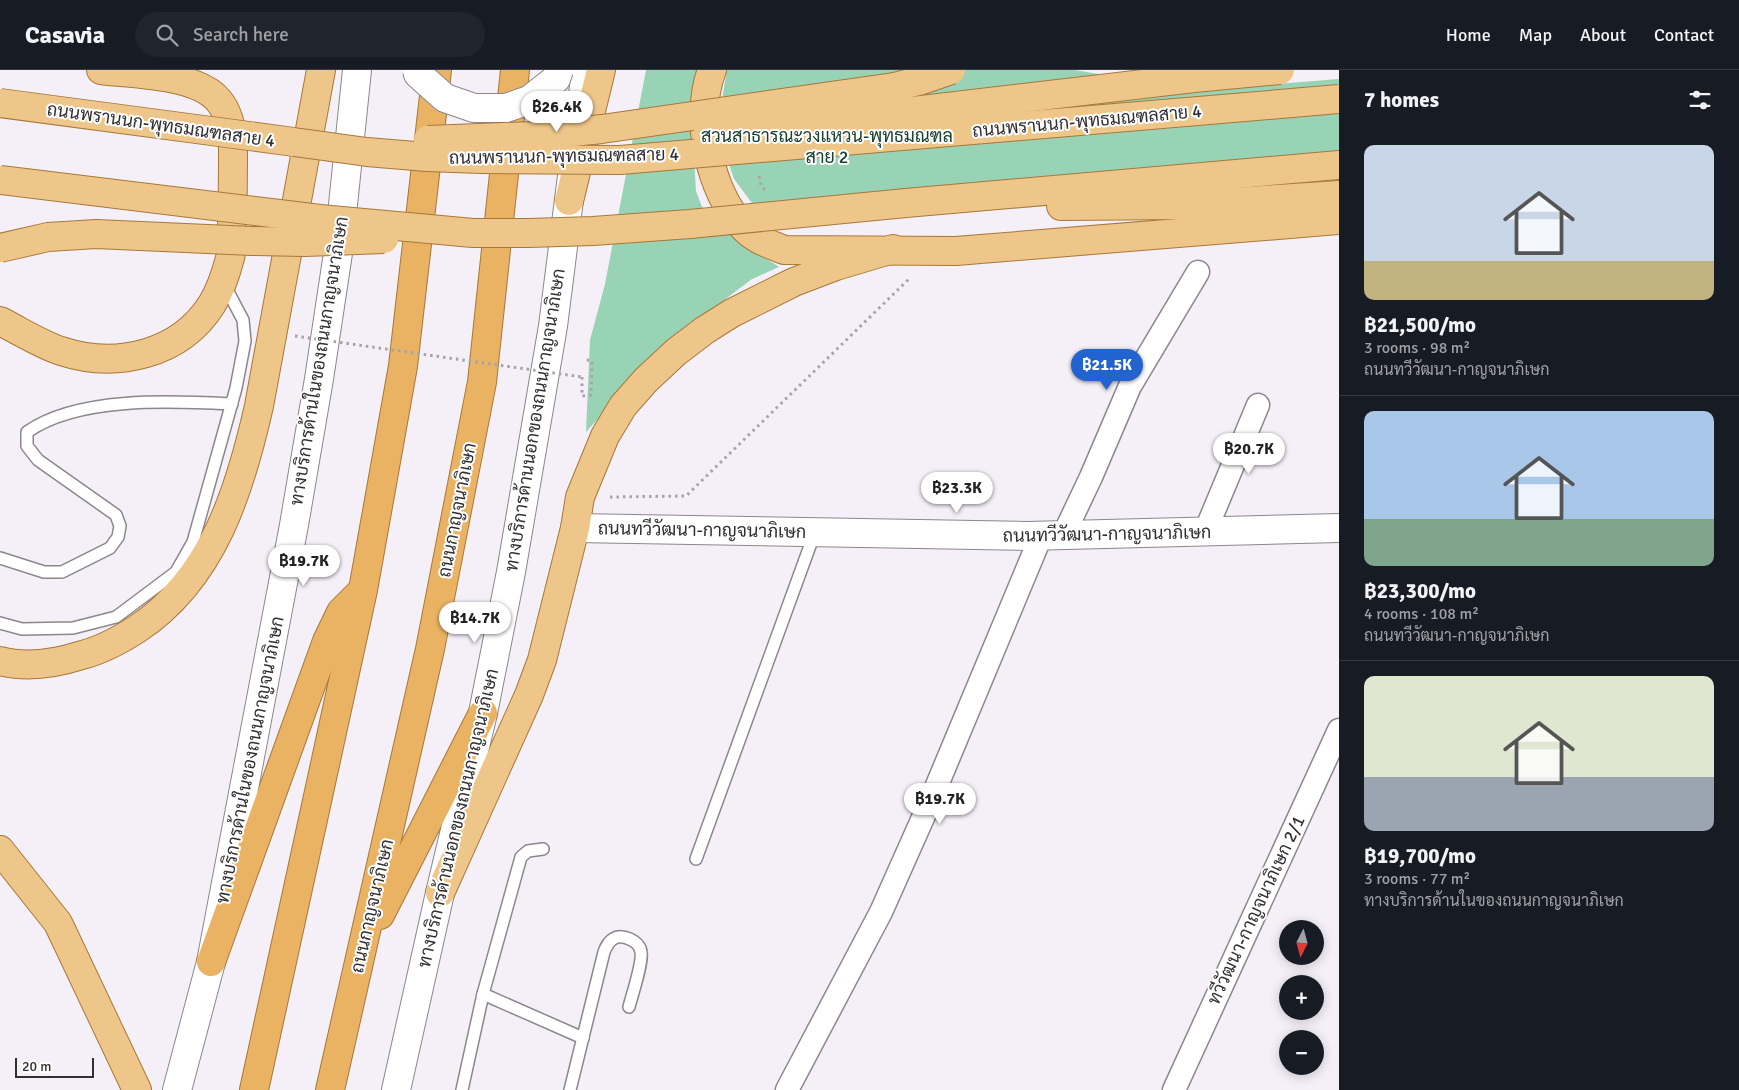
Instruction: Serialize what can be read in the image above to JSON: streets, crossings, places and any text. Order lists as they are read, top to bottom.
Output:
{
  "streets": {
    "highway": ["ถนนกาญจนาภิเษก"],
    "main road": [
      "ถนนพรานนก-พุทธมณฑลสาย 4",
      "ทางบริการด้านในของถนนกาญจนาภิเษก",
      "ทางบริการด้านนอกของถนนกาญจนาภิเษก",
      "ถนนทวีวัฒนา-กาญจนาภิเษก"
    ],
    "street": ["ทวีวัฒนา-กาญจนาภิเษก 2/1"]
  },
  "parks": ["สวนสาธารณะวงแหวน-พุทธมณฑล สาย 2"],
  "scale_bar": "20 m",
  "north": "bottom",
  "page": {
    "header": "Casavia",
    "search": "Search here",
    "nav": [
      "Home",
      "Map",
      "About",
      "Contact"
    ],
    "heading": "7 homes",
    "price": [
      "฿26.4K",
      "฿21.5K",
      "฿20.7K",
      "฿23.3K",
      "฿19.7K",
      "฿14.7K",
      "฿19.7K"
    ],
    "list": [
      {
        "name": "฿21,500/mo",
        "note": "3 rooms · 98 m² · ถนนทวีวัฒนา-กาญจนาภิเษก"
      },
      {
        "name": "฿23,300/mo",
        "note": "4 rooms · 108 m² · ถนนทวีวัฒนา-กาญจนาภิเษก"
      },
      {
        "name": "฿19,700/mo",
        "note": "3 rooms · 77 m² · ทางบริการด้านในของถนนกาญจนาภิเษก"
      }
    ],
    "map_buttons": ["+", "−"],
    "scale": "20 m"
  }
}
